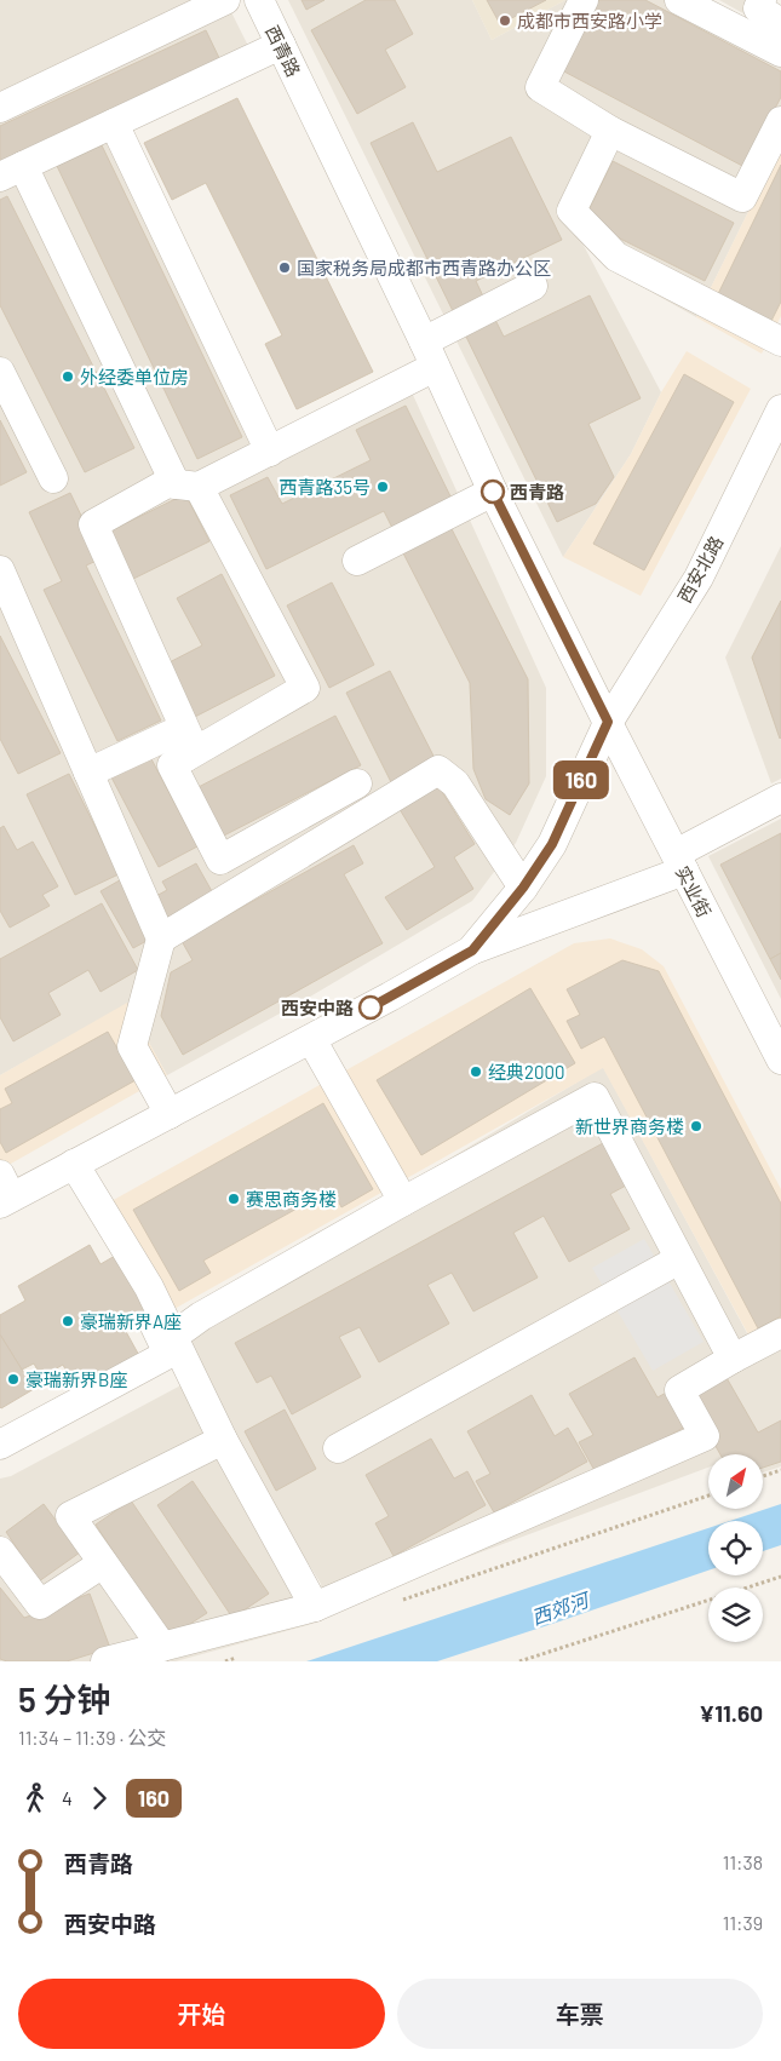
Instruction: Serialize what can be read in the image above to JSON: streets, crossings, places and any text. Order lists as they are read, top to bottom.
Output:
{
  "streets": {
    "street": ["西青路", "西安北路", "实业街"]
  },
  "crossings": [
    ["西青路", "西安北路"],
    ["西青路", "实业街"],
    ["西安北路", "实业街"]
  ],
  "water": ["西郊河"],
  "places": [
    "成都市西安路小学",
    "国家税务局成都市西青路办公区",
    "外经委单位房",
    "西青路35号",
    "西青路",
    "西安中路",
    "经典2000",
    "新世界商务楼",
    "赛思商务楼",
    "豪瑞新界A座",
    "豪瑞新界B座"
  ],
  "lines": ["bus line 160"],
  "north": "top right",
  "page": {
    "on_map": "160",
    "heading": ["5 分钟", "11:34 – 11:39 · 公交", "¥11.60"],
    "legs": ["4", "160"],
    "list": [
      {
        "name": "西青路",
        "value": "11:38"
      },
      {
        "name": "西安中路",
        "value": "11:39"
      }
    ],
    "buttons": ["开始", "车票"]
  }
}
